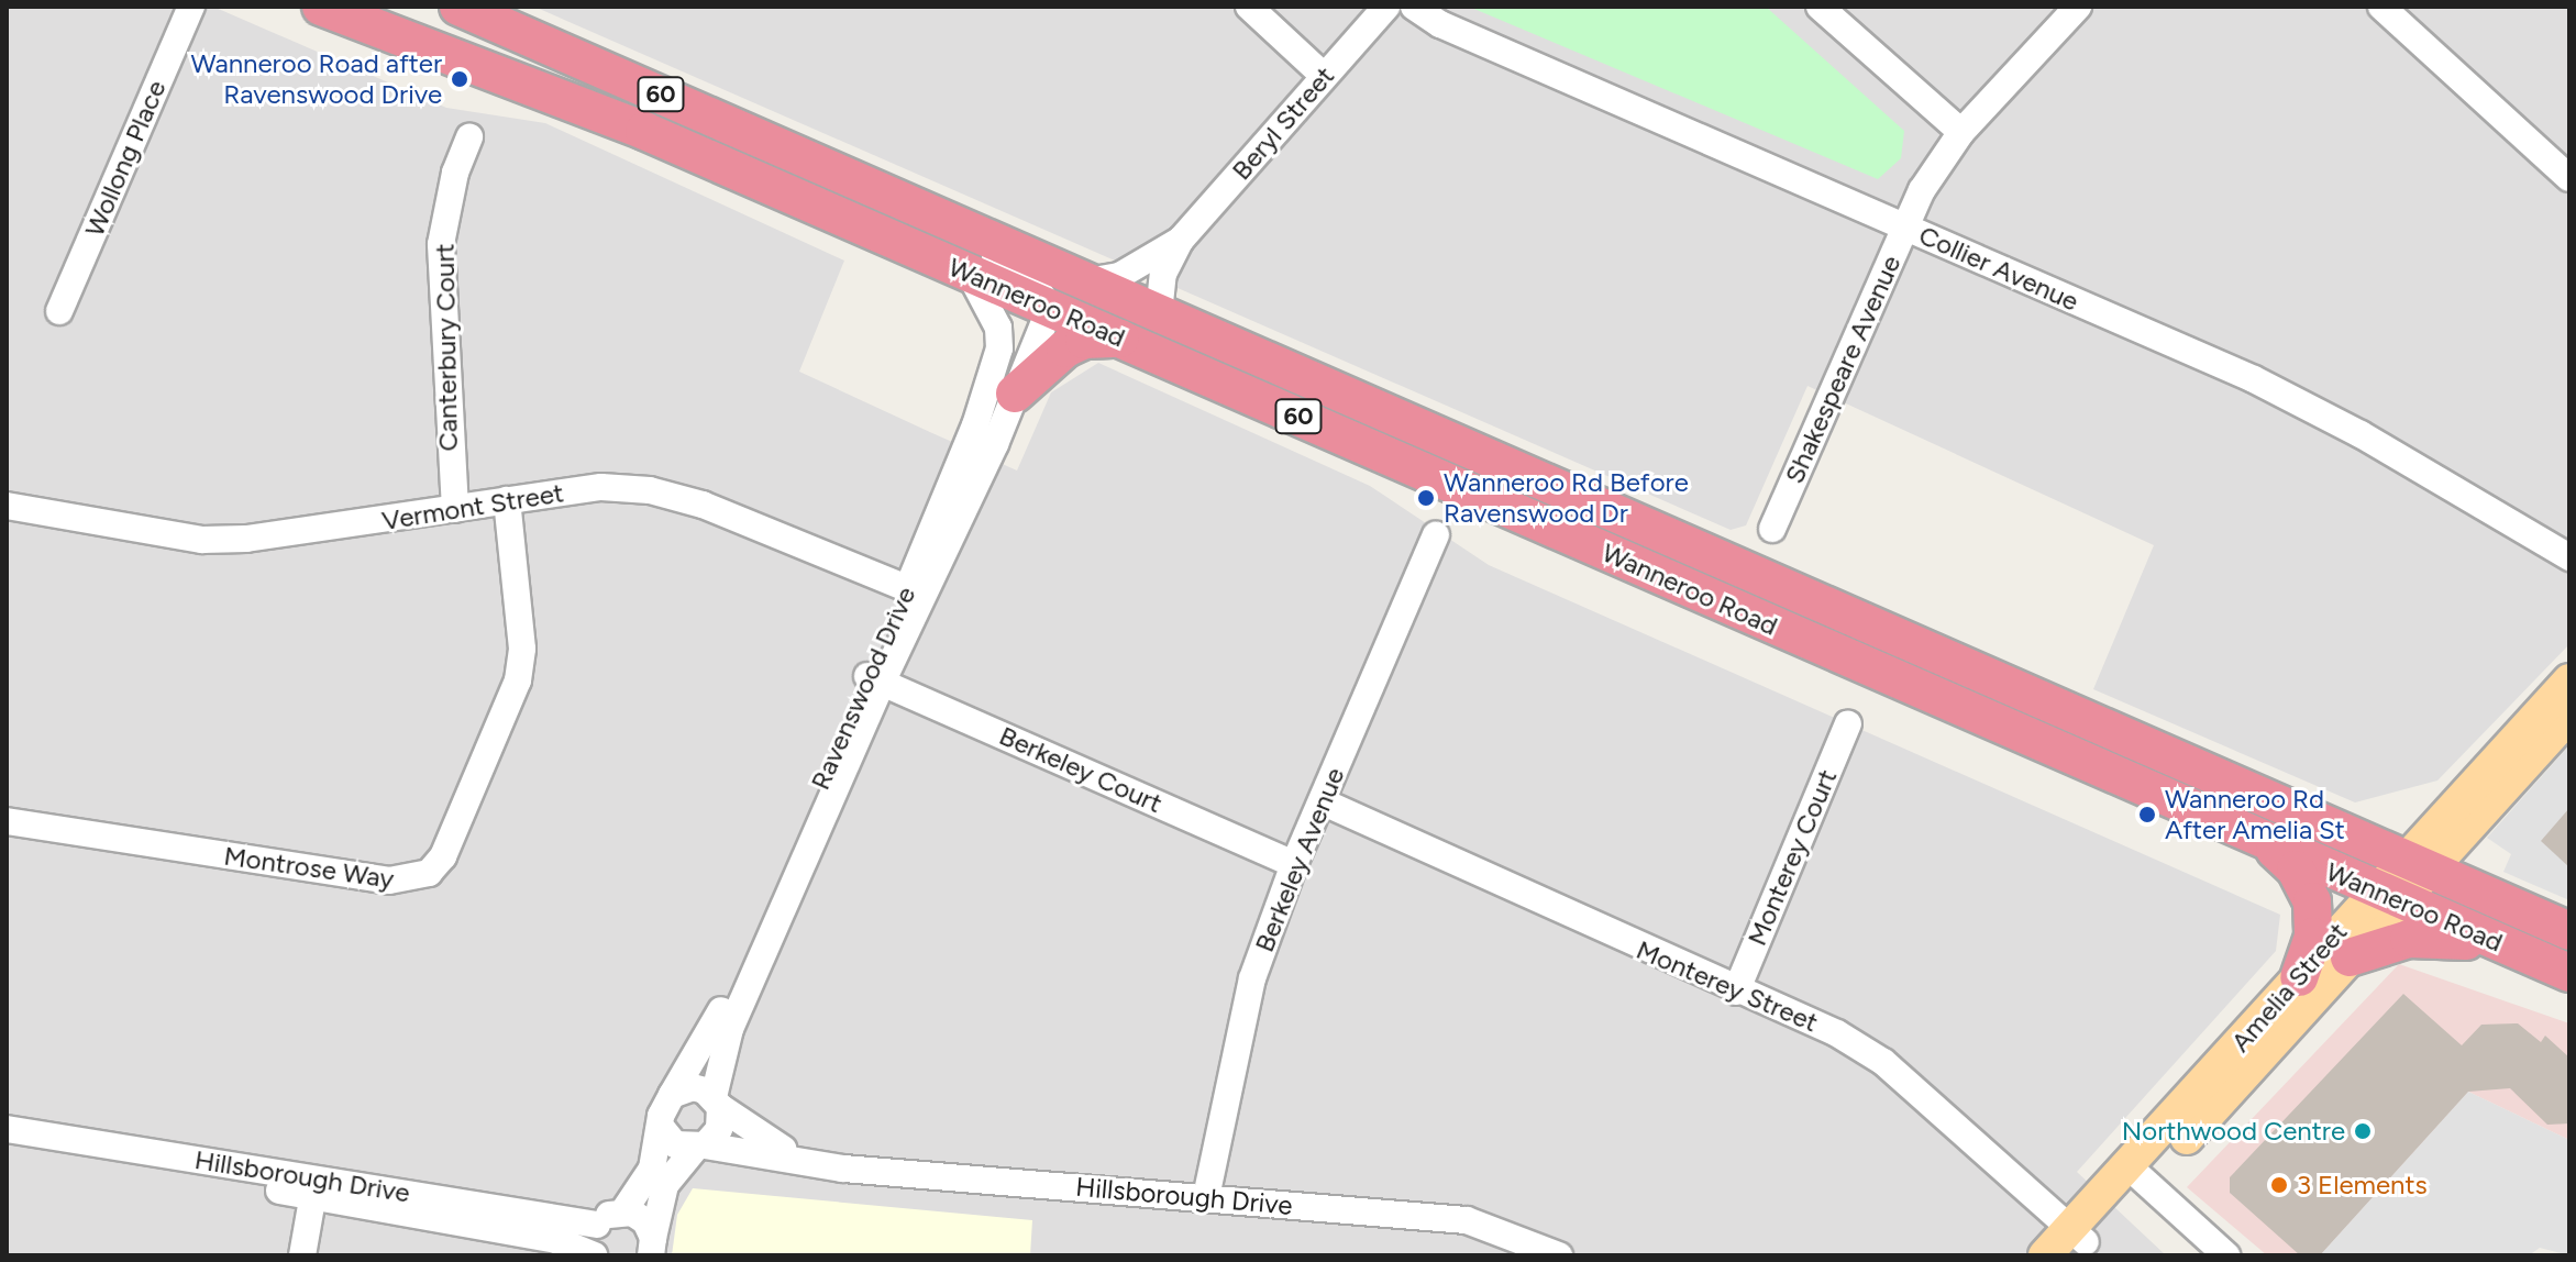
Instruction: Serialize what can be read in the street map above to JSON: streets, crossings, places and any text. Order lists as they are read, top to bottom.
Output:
{
  "streets": {
    "highway": ["60", "Wanneroo Road"],
    "main road": ["Amelia Street"],
    "street": [
      "Beryl Street",
      "Wollong Place",
      "Collier Avenue",
      "Canterbury Court",
      "Shakespeare Avenue",
      "Vermont Street",
      "Ravenswood Drive",
      "Berkeley Court",
      "Monterey Court",
      "Berkeley Avenue",
      "Montrose Way",
      "Monterey Street",
      "Hillsborough Drive"
    ]
  },
  "crossings": [
    ["Beryl Street", "Wanneroo Road"],
    ["Collier Avenue", "Shakespeare Avenue"],
    ["Wanneroo Road", "Ravenswood Drive"],
    ["Wanneroo Road", "Amelia Street"],
    ["Canterbury Court", "Vermont Street"],
    ["Vermont Street", "Ravenswood Drive"],
    ["Vermont Street", "Montrose Way"],
    ["Ravenswood Drive", "Berkeley Court"],
    ["Ravenswood Drive", "Hillsborough Drive"],
    ["Berkeley Court", "Berkeley Avenue"],
    ["Monterey Court", "Monterey Street"],
    ["Berkeley Avenue", "Monterey Street"],
    ["Berkeley Avenue", "Hillsborough Drive"],
    ["Monterey Street", "Amelia Street"]
  ],
  "places": [
    "Wanneroo Road after Ravenswood Drive",
    "Wanneroo Rd Before Ravenswood Dr",
    "Wanneroo Rd After Amelia St",
    "Northwood Centre",
    "3 Elements"
  ]
}
